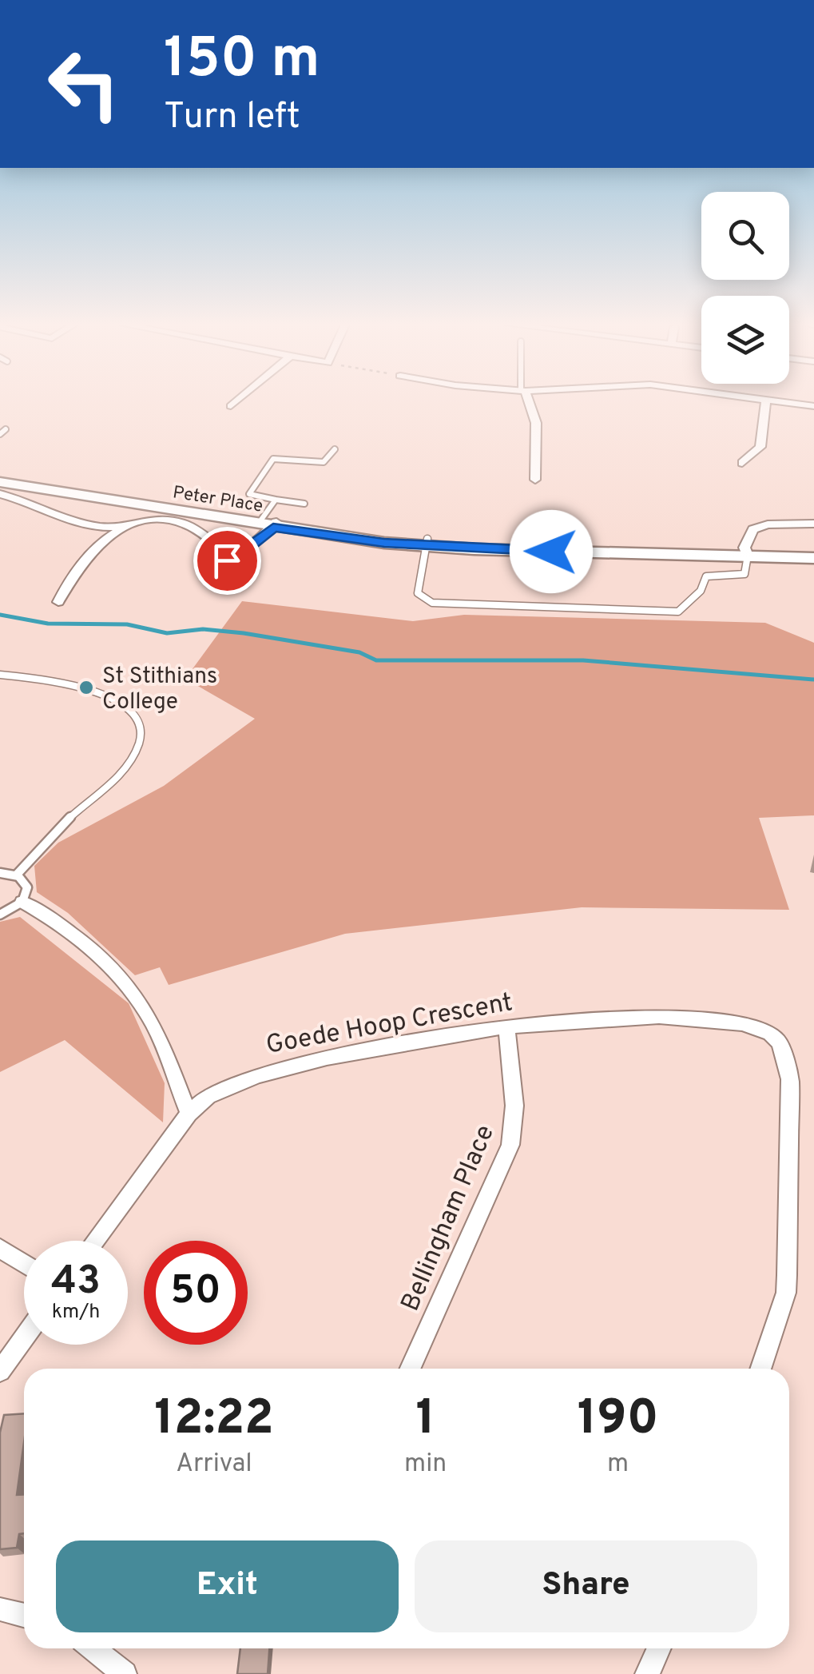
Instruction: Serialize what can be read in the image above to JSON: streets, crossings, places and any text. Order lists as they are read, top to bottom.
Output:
{
  "streets": {
    "main road": ["Peter Place"],
    "street": ["Goede Hoop Crescent", "Bellingham Place"]
  },
  "crossings": [
    ["Goede Hoop Crescent", "Bellingham Place"]
  ],
  "places": ["St Stithians College"],
  "page": {
    "turn": ["150 m", "Turn left"],
    "speed": "43 km/h",
    "limit": "50",
    "eta": [
      "12:22",
      "Arrival",
      "1",
      "min",
      "190",
      "m"
    ],
    "buttons": ["Exit", "Share"]
  }
}
